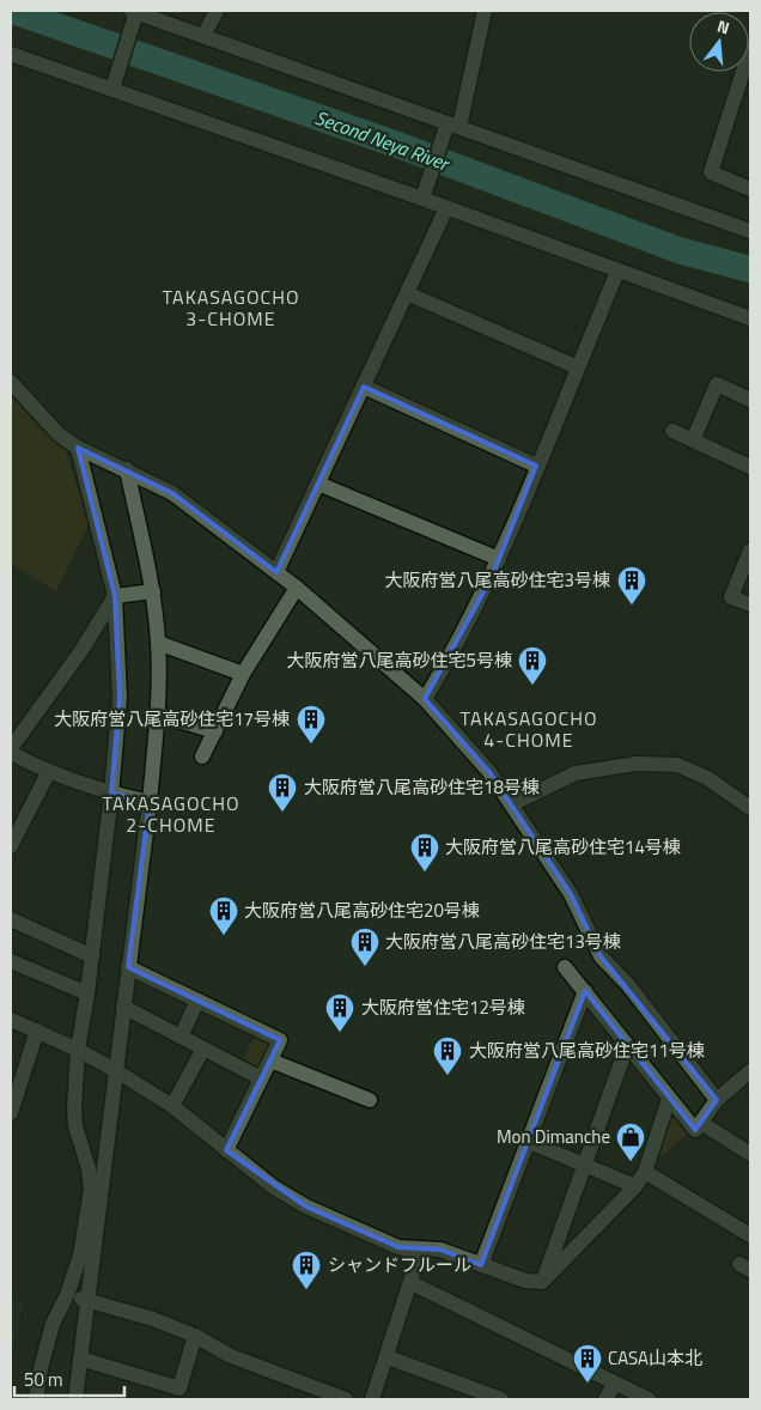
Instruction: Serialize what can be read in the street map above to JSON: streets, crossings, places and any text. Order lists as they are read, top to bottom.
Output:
{
  "districts": ["TAKASAGOCHO 3-CHOME", "TAKASAGOCHO 4-CHOME", "TAKASAGOCHO 2-CHOME"],
  "water": ["Second Neya River"],
  "places": {
    "building": [
      "大阪府営八尾高砂住宅3号棟",
      "大阪府営八尾高砂住宅5号棟",
      "大阪府営八尾高砂住宅17号棟",
      "大阪府営八尾高砂住宅18号棟",
      "大阪府営八尾高砂住宅14号棟",
      "大阪府営八尾高砂住宅20号棟",
      "大阪府営八尾高砂住宅13号棟",
      "大阪府営住宅12号棟",
      "大阪府営八尾高砂住宅11号棟",
      "シャンドフルール",
      "CASA山本北"
    ],
    "shop": ["Mon Dimanche"]
  },
  "scale_bar": "50 m",
  "north": "top"
}
